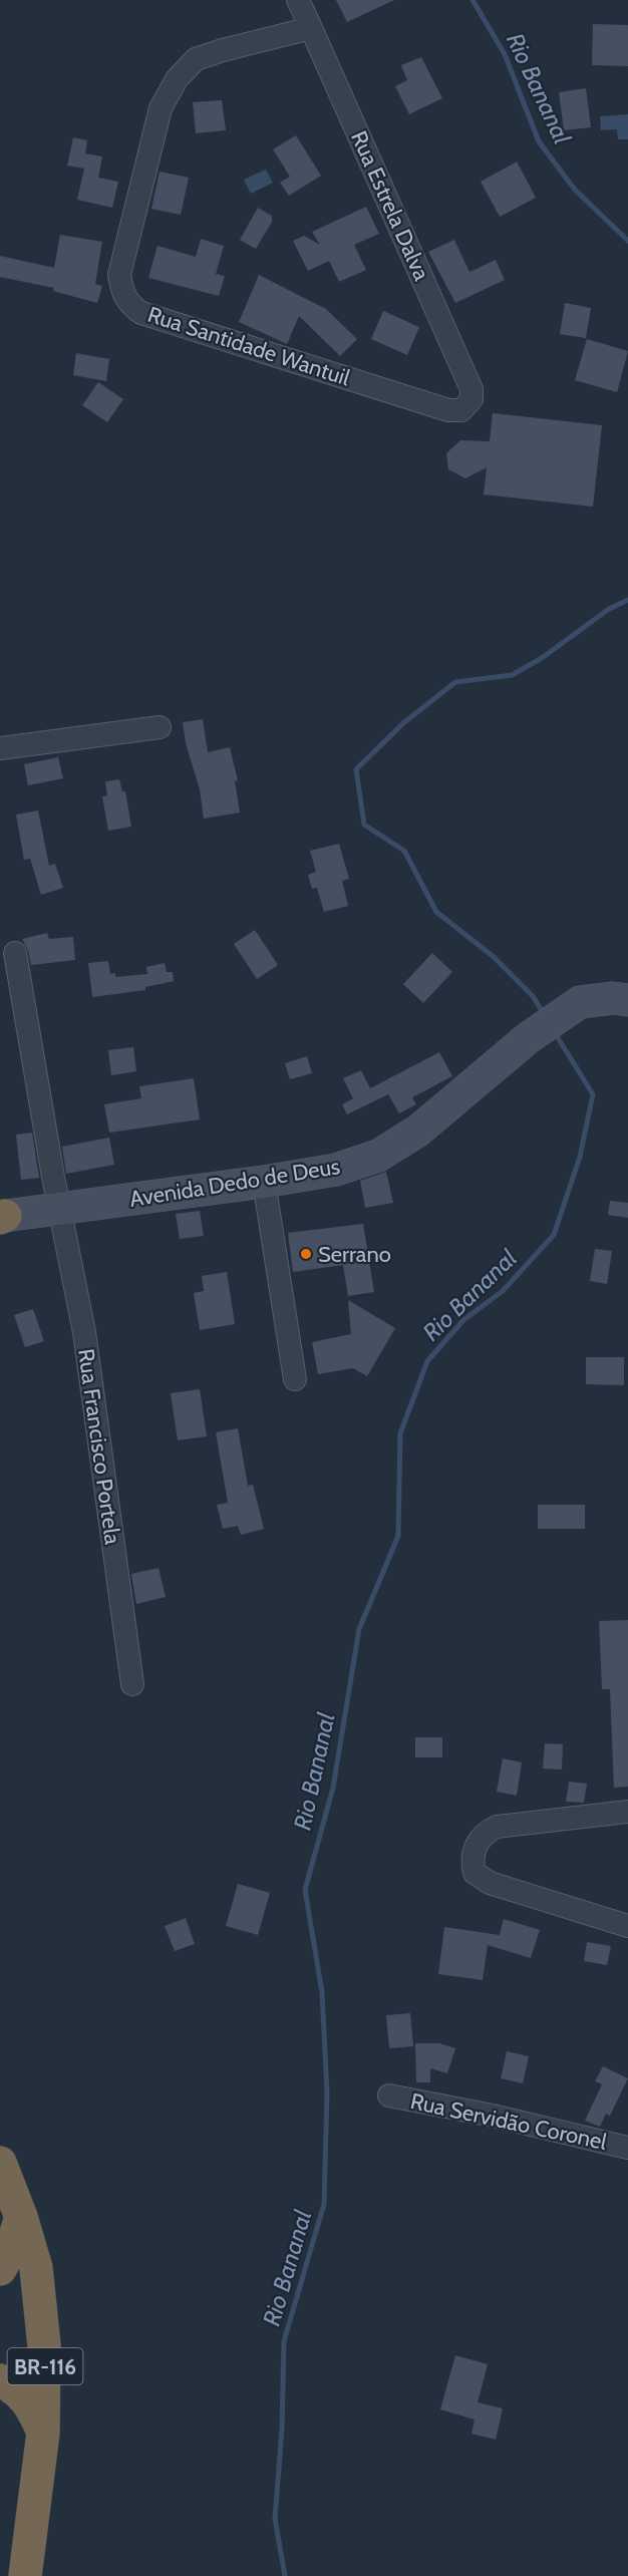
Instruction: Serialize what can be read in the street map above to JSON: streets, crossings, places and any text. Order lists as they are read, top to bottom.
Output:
{
  "streets": {
    "highway": ["BR-116"],
    "main road": ["Avenida Dedo de Deus"],
    "street": [
      "Rua Estrela Dalva",
      "Rua Santidade Wantuil",
      "Rua Francisco Portela",
      "Rua Servidão Coronel"
    ]
  },
  "crossings": [
    ["Rua Estrela Dalva", "Rua Santidade Wantuil"],
    ["Avenida Dedo de Deus", "Rua Francisco Portela"]
  ],
  "water": ["Rio Bananal"],
  "places": ["Serrano"]
}
